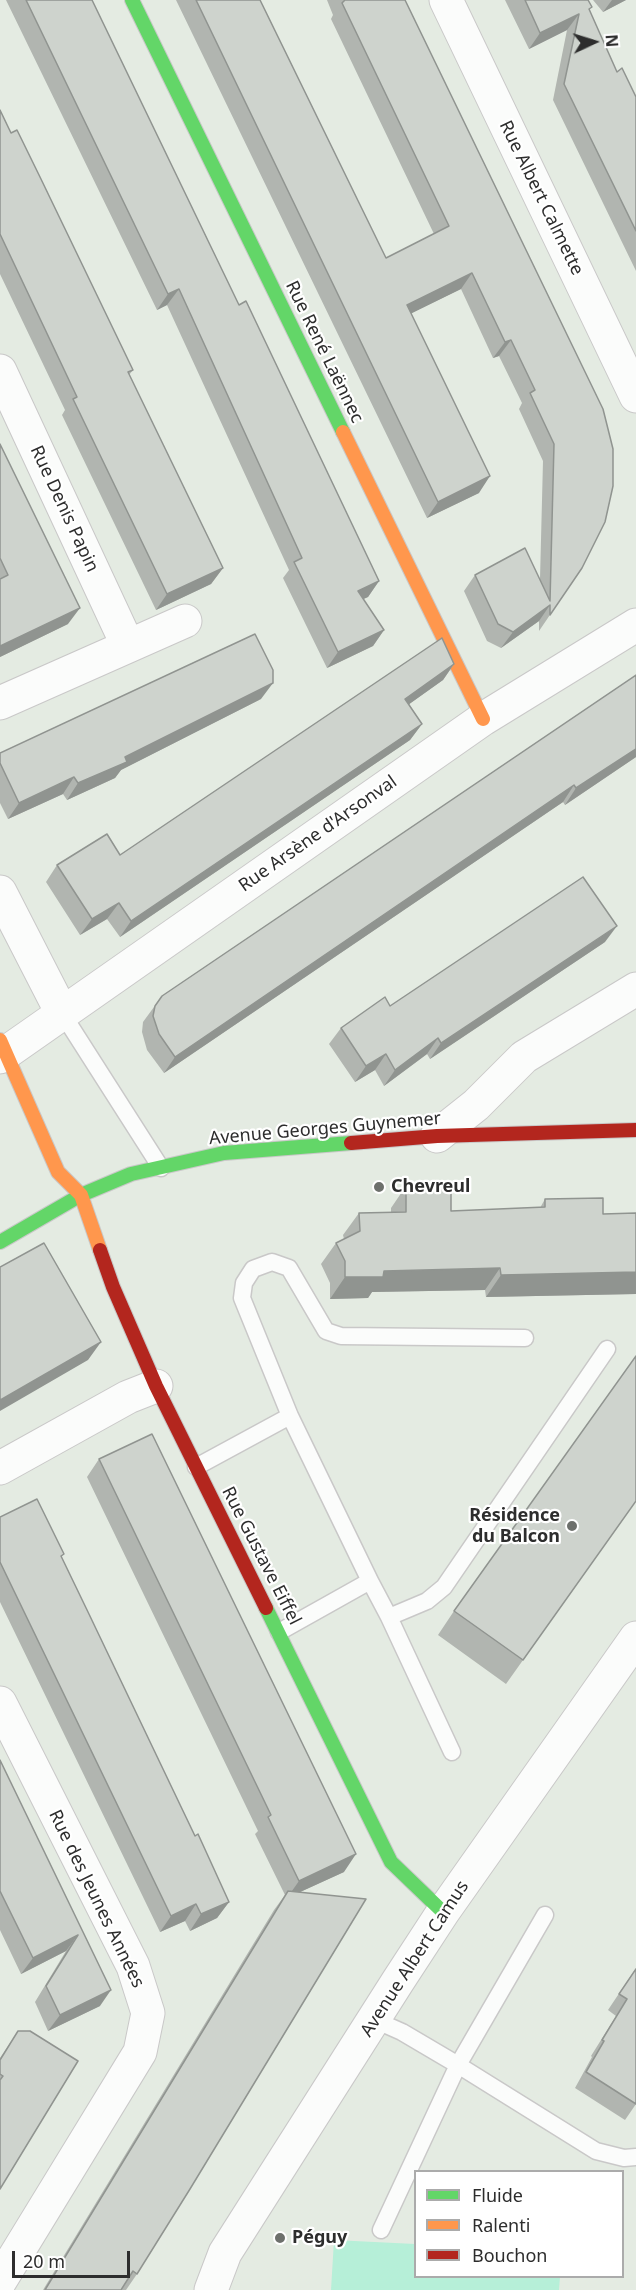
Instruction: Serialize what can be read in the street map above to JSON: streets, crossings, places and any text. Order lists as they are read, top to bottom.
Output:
{
  "streets": {
    "street": [
      "Rue Albert Calmette",
      "Rue René Laënnec",
      "Rue Denis Papin",
      "Rue Arsène d'Arsonval",
      "Avenue Georges Guynemer",
      "Rue Gustave Eiffel",
      "Rue des Jeunes Années",
      "Avenue Albert Camus"
    ]
  },
  "crossings": [
    ["Rue René Laënnec", "Rue Arsène d'Arsonval"],
    ["Avenue Georges Guynemer", "Rue Gustave Eiffel"],
    ["Rue Gustave Eiffel", "Avenue Albert Camus"]
  ],
  "places": ["Chevreul", "Résidence du Balcon", "Péguy"],
  "legend": ["Fluide", "Ralenti", "Bouchon"],
  "scale_bar": "20 m",
  "north": "right"
}
